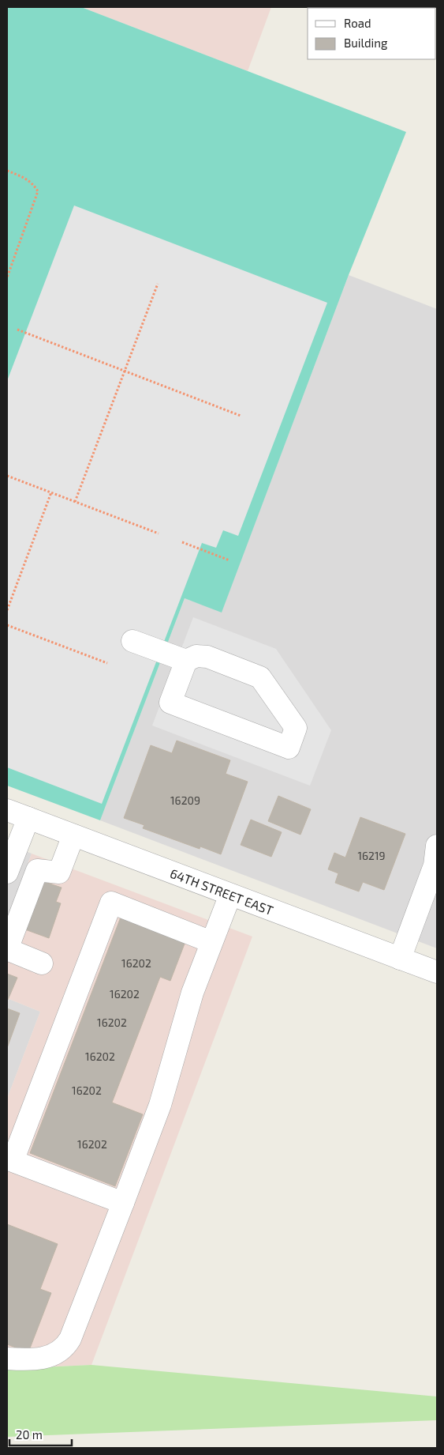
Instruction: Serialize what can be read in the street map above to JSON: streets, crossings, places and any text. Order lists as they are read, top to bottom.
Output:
{
  "streets": {
    "street": ["64TH STREET EAST"]
  },
  "house_numbers": [
    "16209",
    "16219",
    "16202",
    "16202",
    "16202",
    "16202",
    "16202",
    "16202"
  ],
  "legend": ["Road", "Building"],
  "scale_bar": "20 m"
}
